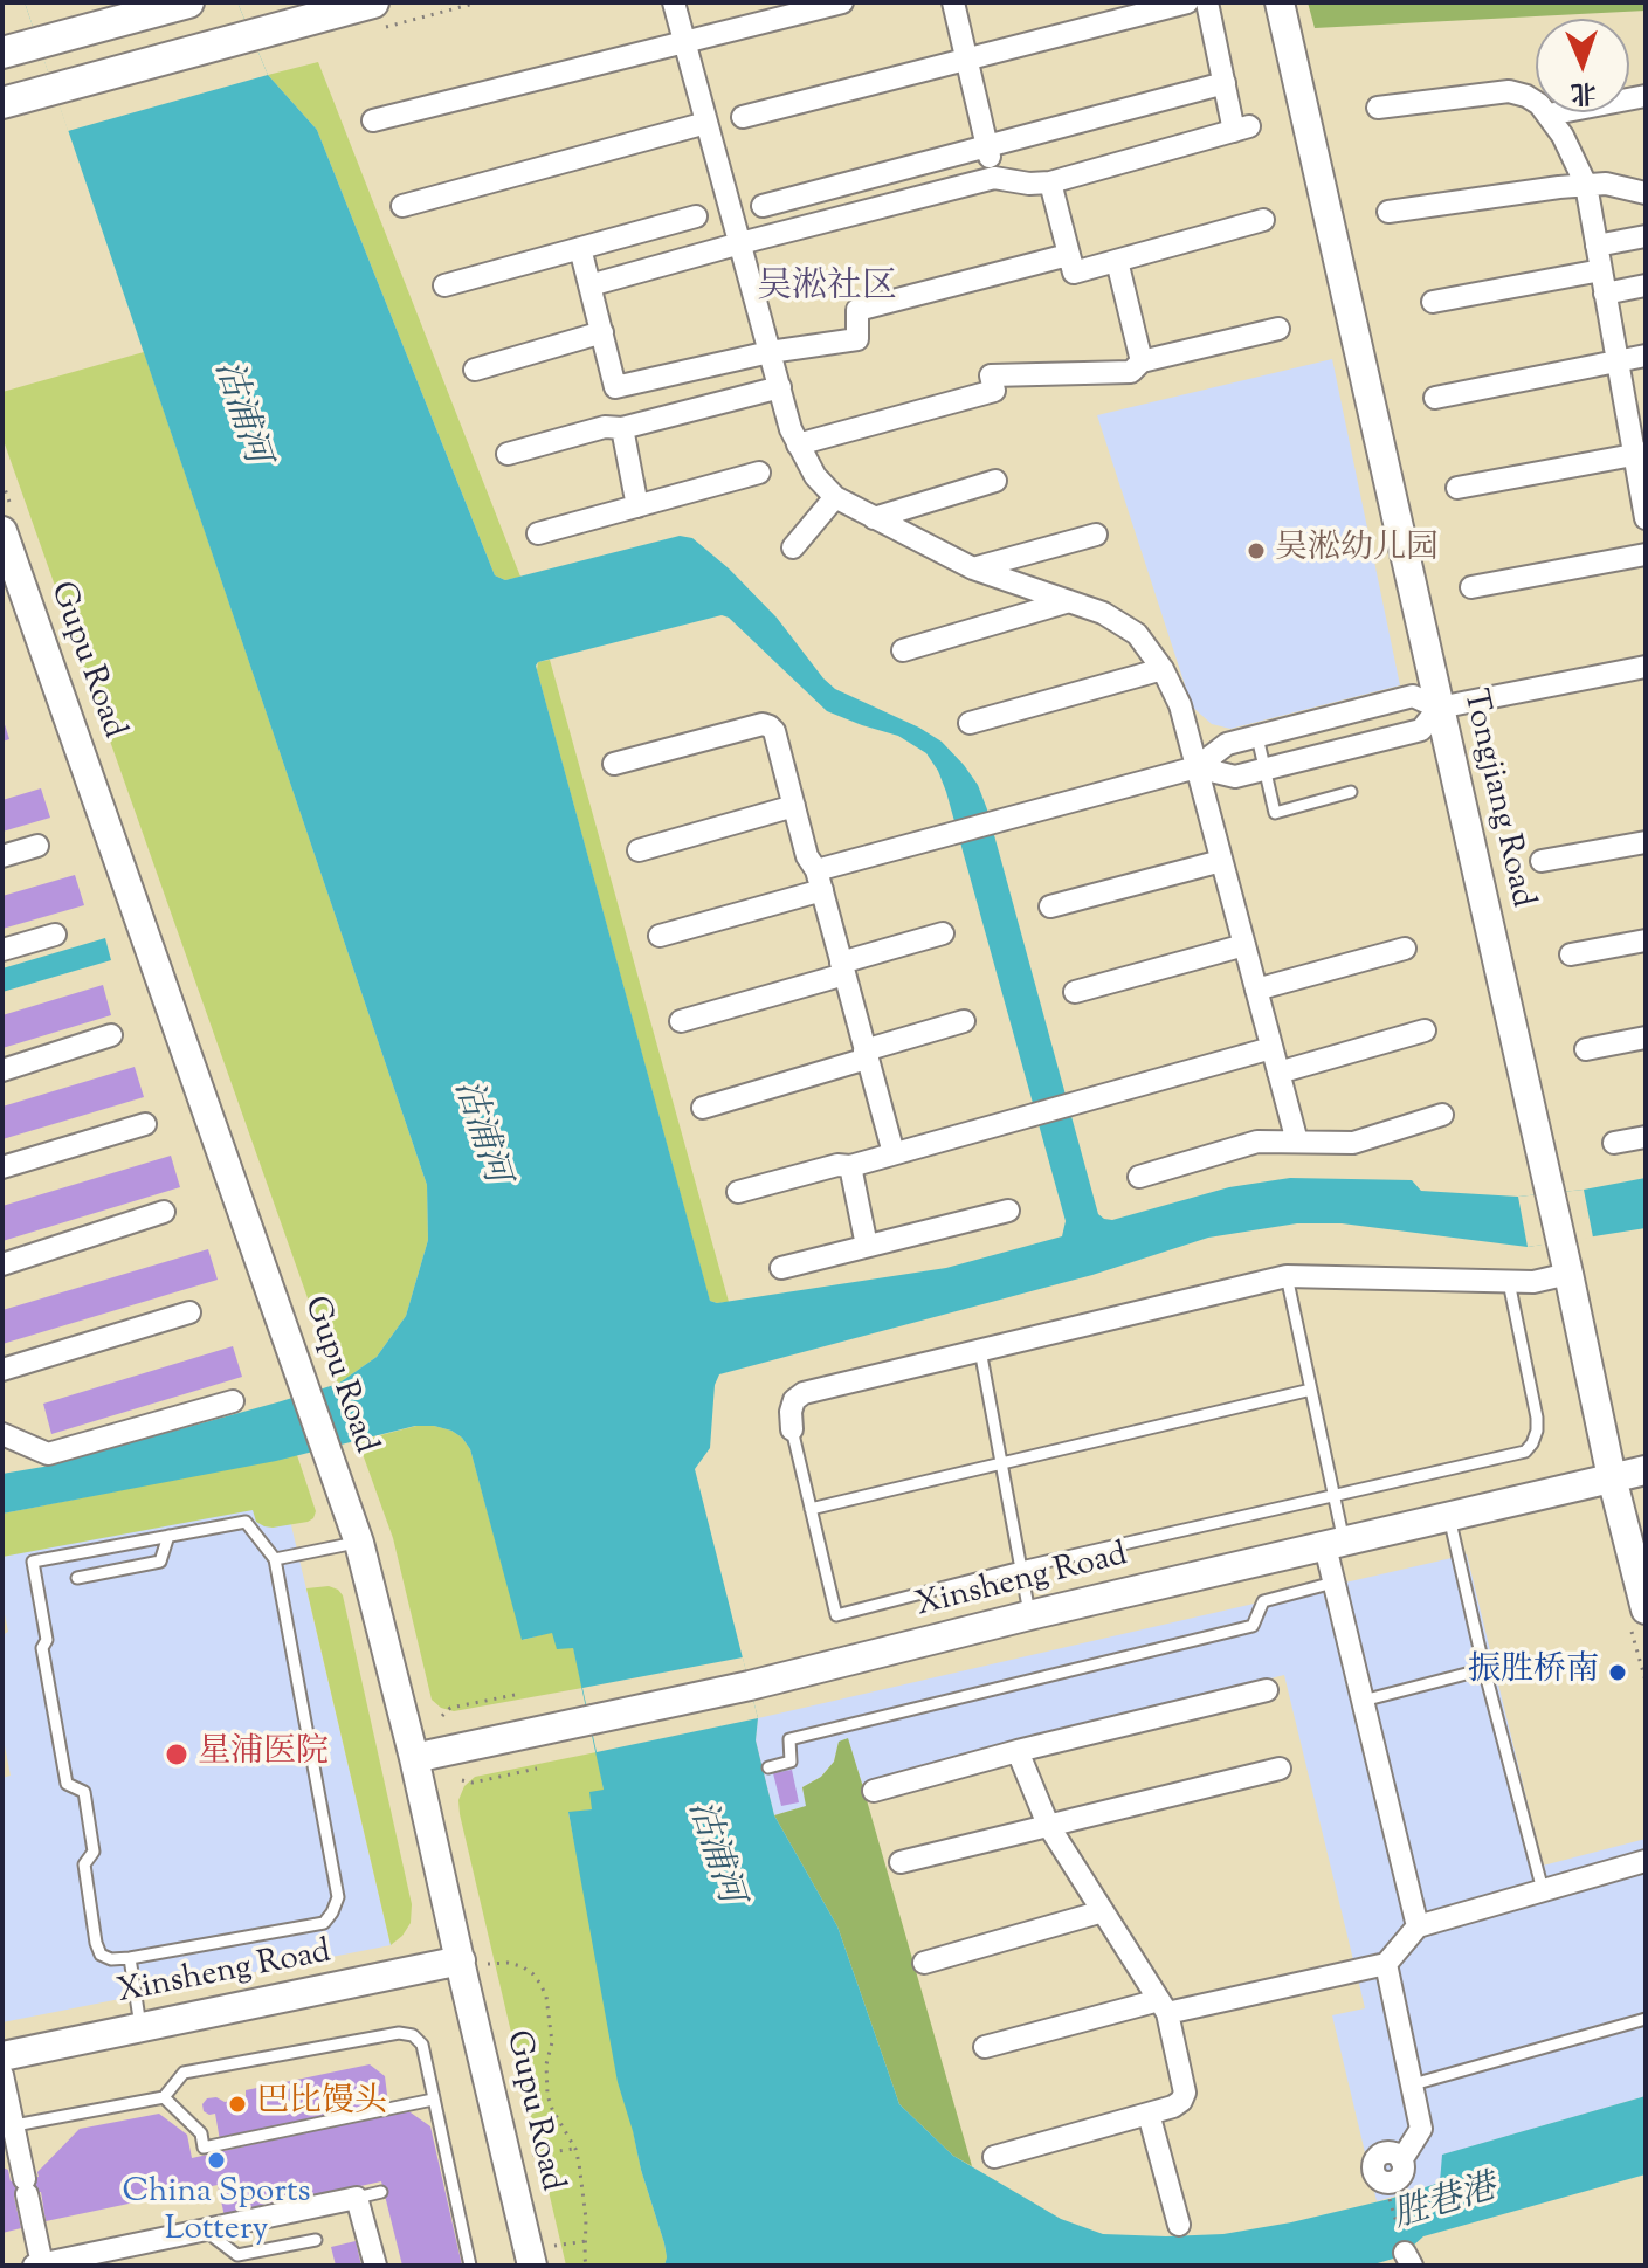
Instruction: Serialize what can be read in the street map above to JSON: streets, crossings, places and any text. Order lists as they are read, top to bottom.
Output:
{
  "streets": {
    "street": ["Gupu Road", "Tongjiang Road", "Xinsheng Road"]
  },
  "crossings": [
    ["Gupu Road", "Xinsheng Road"],
    ["Tongjiang Road", "Xinsheng Road"]
  ],
  "districts": ["吴淞社区"],
  "water": ["沽浦河", "胜巷港"],
  "places": [
    "吴淞幼儿园",
    "振胜桥南",
    "星浦医院",
    "巴比馒头",
    "China Sports Lottery"
  ],
  "north": "bottom"
}
